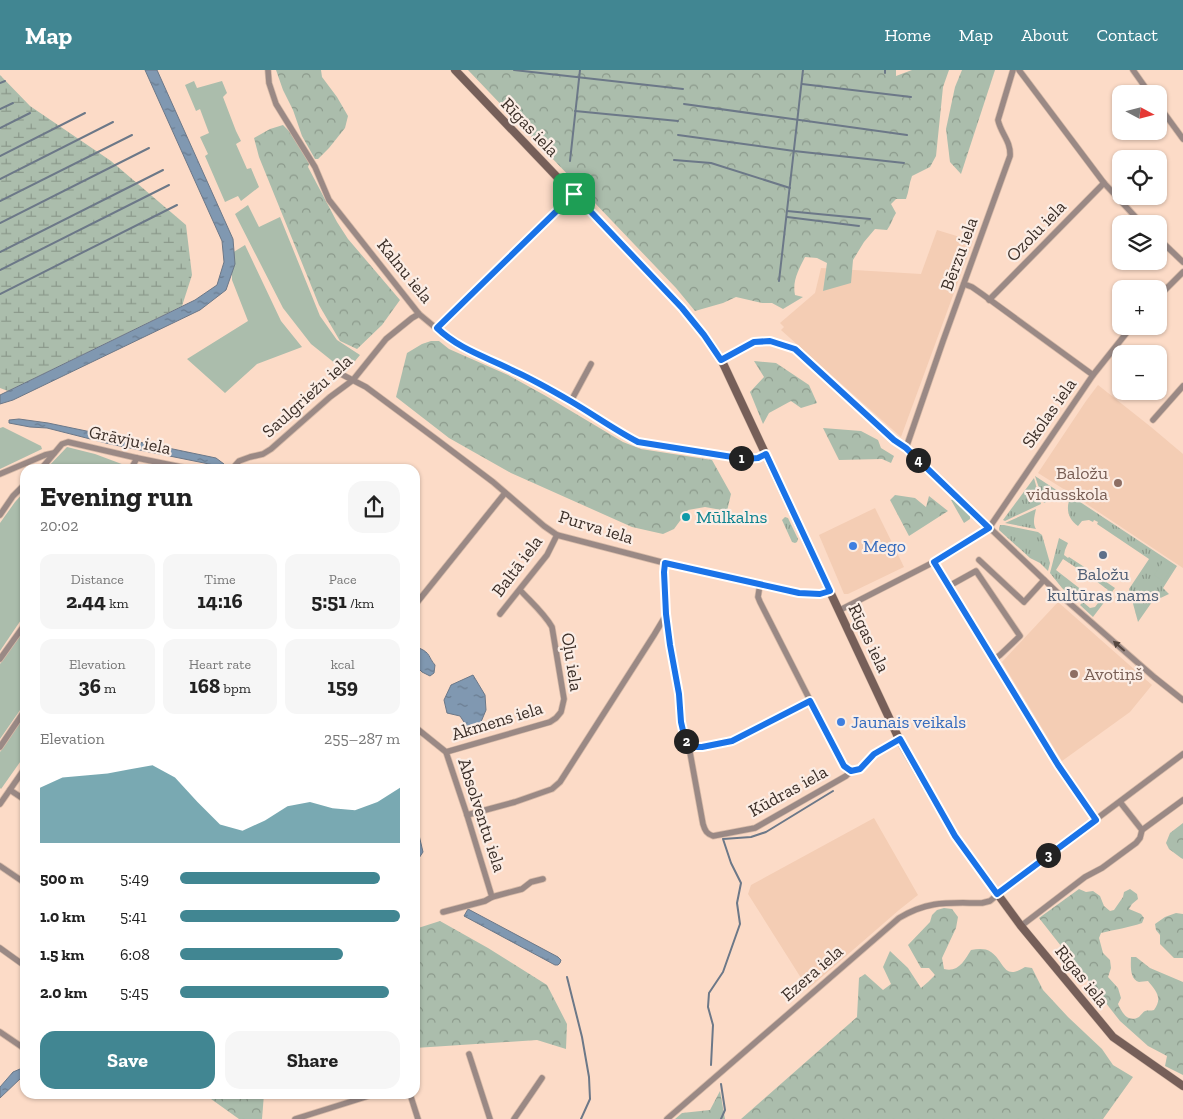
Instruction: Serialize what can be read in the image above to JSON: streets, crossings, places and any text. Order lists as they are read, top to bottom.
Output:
{
  "streets": {
    "main road": ["Rīgas iela"],
    "street": [
      "Ozolu iela",
      "Bērzu iela",
      "Kalnu iela",
      "Saulgriežu iela",
      "Skolas iela",
      "Grāvju iela",
      "Purva iela",
      "Baltā iela",
      "Oļu iela",
      "Akmens iela",
      "Kūdras iela",
      "Absolventu iela",
      "Ezera iela"
    ]
  },
  "crossings": [
    ["Rīgas iela", "Kalnu iela"],
    ["Rīgas iela", "Skolas iela"],
    ["Rīgas iela", "Purva iela"],
    ["Rīgas iela", "Kūdras iela"],
    ["Rīgas iela", "Ezera iela"],
    ["Kalnu iela", "Saulgriežu iela"],
    ["Saulgriežu iela", "Purva iela"],
    ["Purva iela", "Baltā iela"],
    ["Baltā iela", "Oļu iela"],
    ["Oļu iela", "Akmens iela"],
    ["Akmens iela", "Absolventu iela"]
  ],
  "places": [
    "Baložu vidusskola",
    "Mūlkalns",
    "Mego",
    "Baložu kultūras nams",
    "Avotiņš",
    "Jaunais veikals"
  ],
  "north": "right",
  "page": {
    "header": "Map",
    "nav": [
      "Home",
      "Map",
      "About",
      "Contact"
    ],
    "map_buttons": ["+", "−"],
    "pins": [
      "1",
      "4",
      "2",
      "3"
    ],
    "heading": ["Evening run", "20:02"],
    "stats": [
      ["Distance", "2.44 km"],
      ["Time", "14:16"],
      ["Pace", "5:51 /km"],
      ["Elevation", "36 m"],
      ["Heart rate", "168 bpm"],
      ["kcal", "159"]
    ],
    "chart": ["Elevation", "255–287 m"],
    "list": [
      {
        "name": "500 m",
        "note": "5:49"
      },
      {
        "name": "1.0 km",
        "note": "5:41"
      },
      {
        "name": "1.5 km",
        "note": "6:08"
      },
      {
        "name": "2.0 km",
        "note": "5:45"
      }
    ],
    "buttons": ["Save", "Share"]
  }
}
